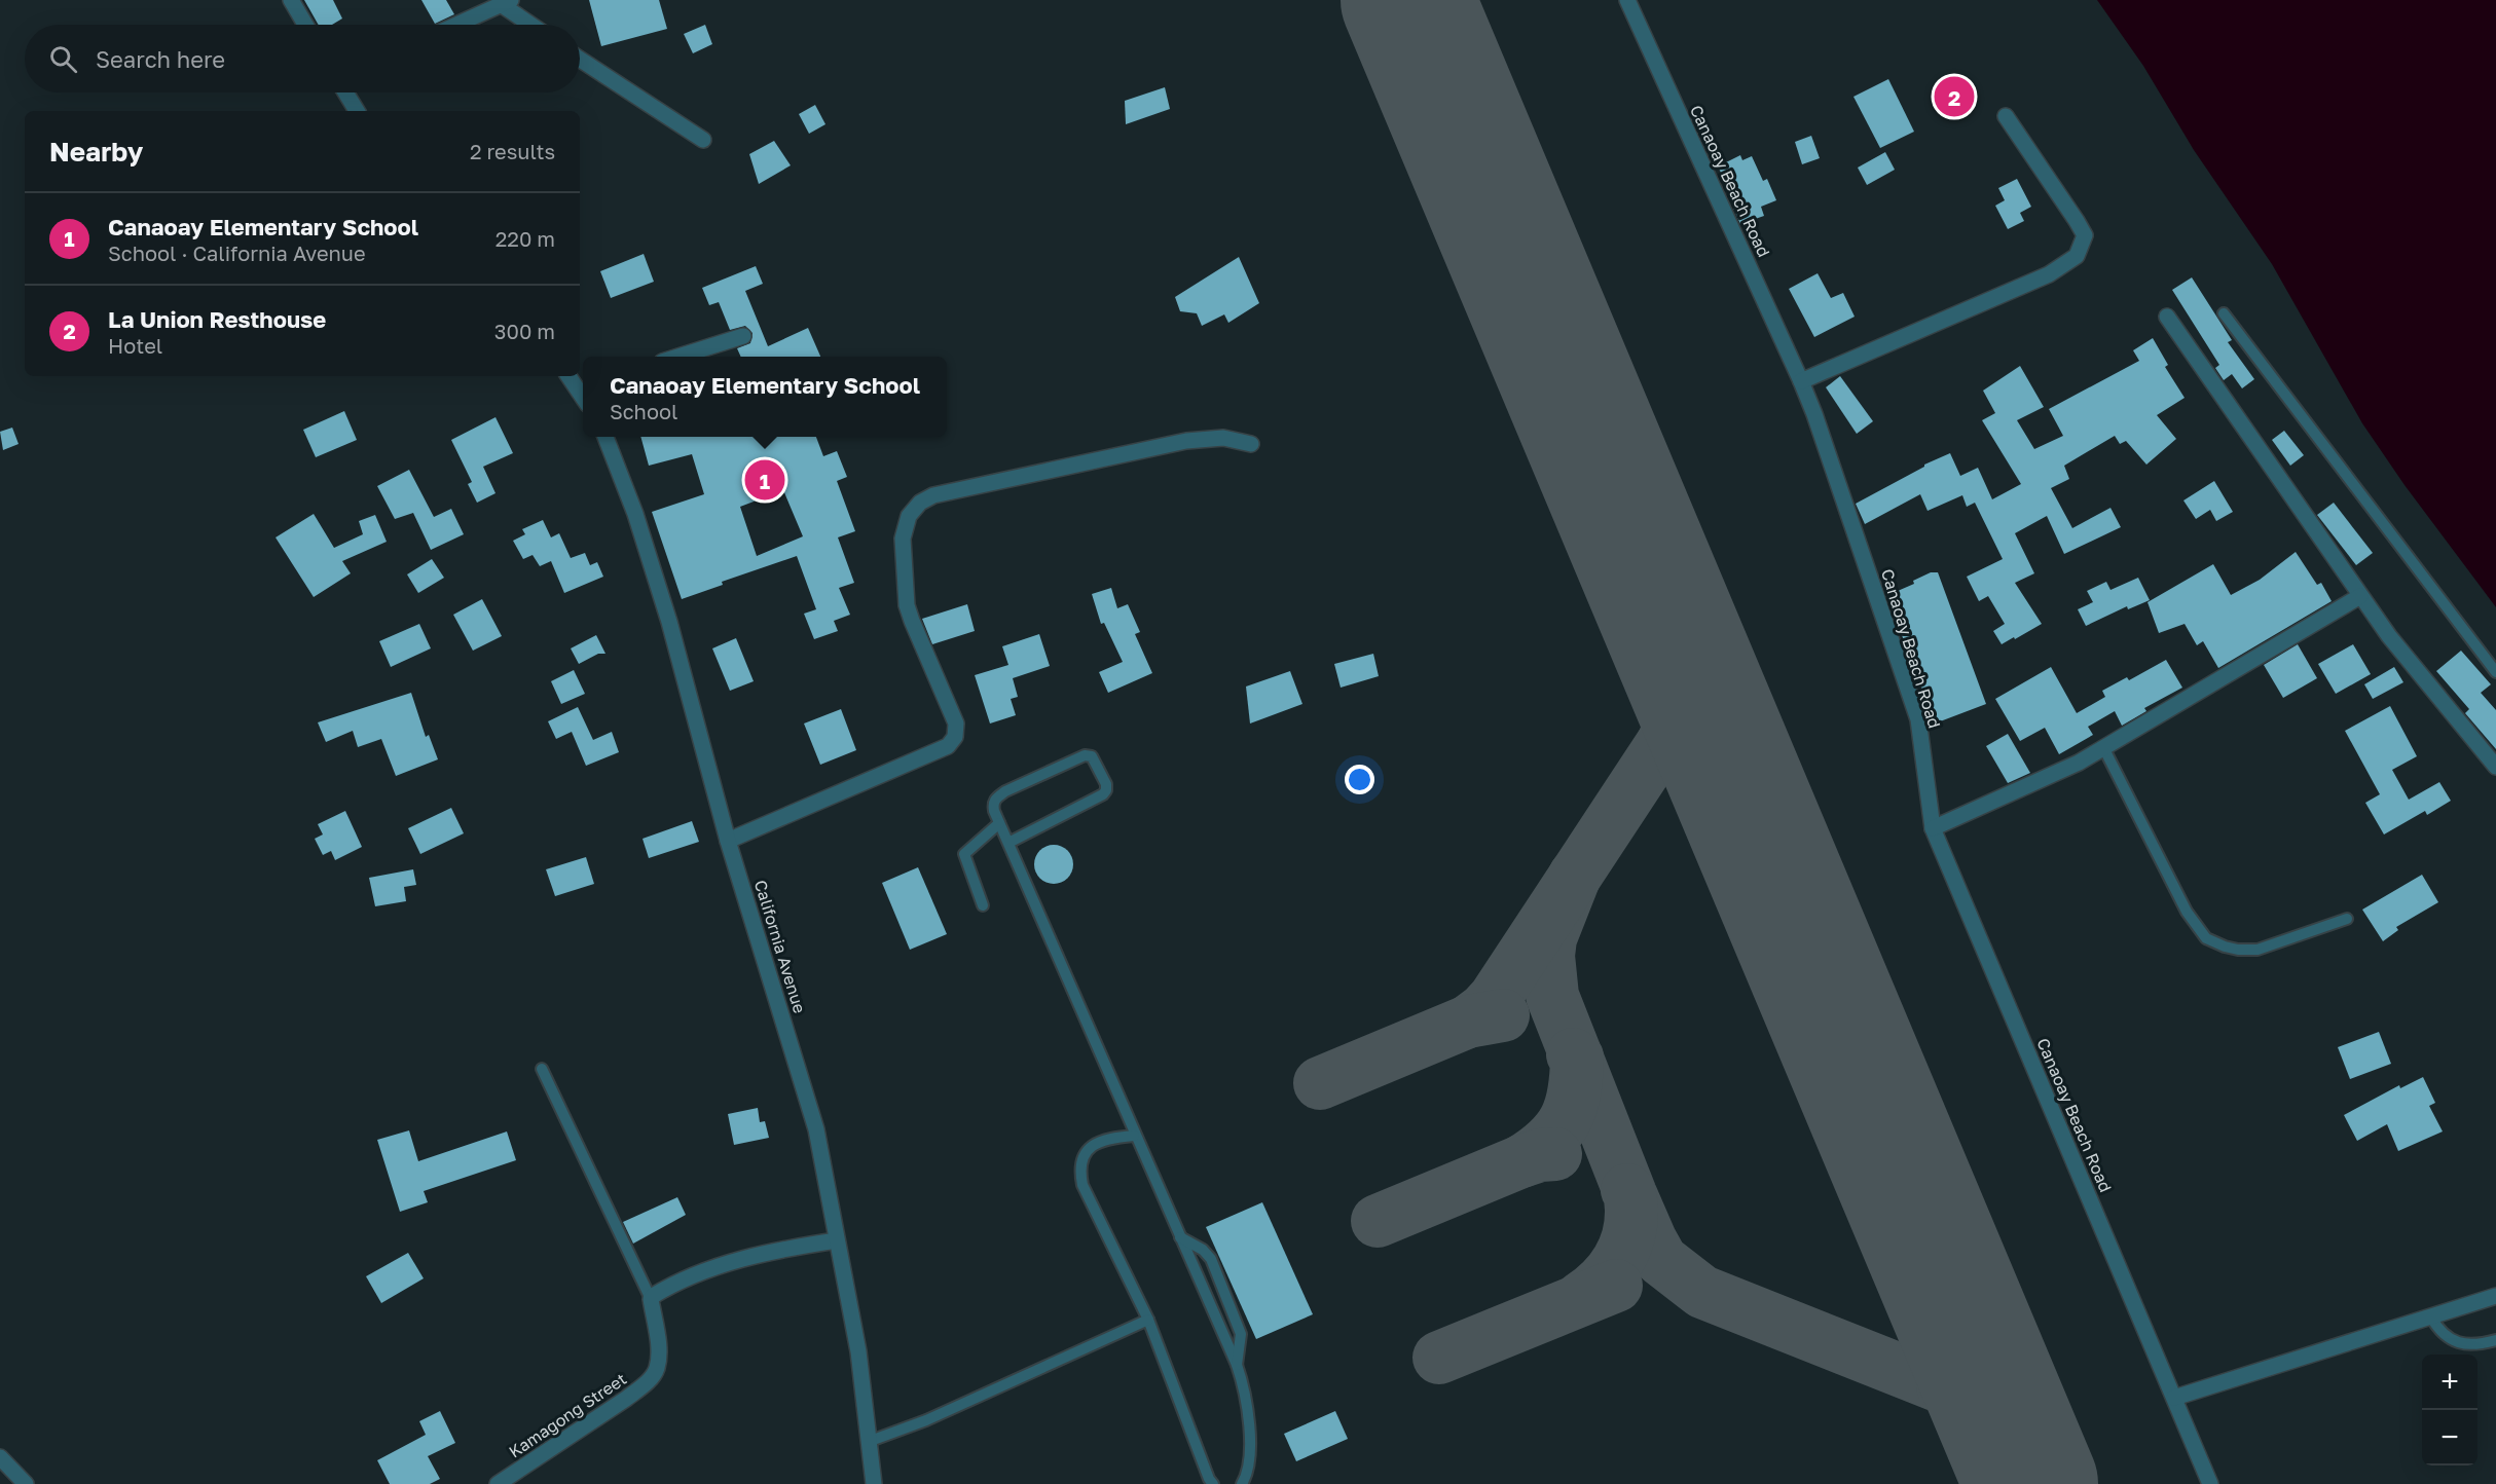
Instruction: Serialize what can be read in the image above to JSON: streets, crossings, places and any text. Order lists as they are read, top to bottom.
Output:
{
  "streets": {
    "street": ["Canaoay Beach Road", "California Avenue", "Kamagong Street"]
  },
  "page": {
    "search": "Search here",
    "pins": ["2", "1"],
    "heading": ["Nearby", "2 results"],
    "list": [
      {
        "mark": "1",
        "name": "Canaoay Elementary School",
        "note": "School · California Avenue",
        "value": "220 m"
      },
      {
        "mark": "2",
        "name": "La Union Resthouse",
        "note": "Hotel",
        "value": "300 m"
      }
    ],
    "popup": ["Canaoay Elementary School", "School"],
    "map_buttons": ["+", "−"]
  }
}
